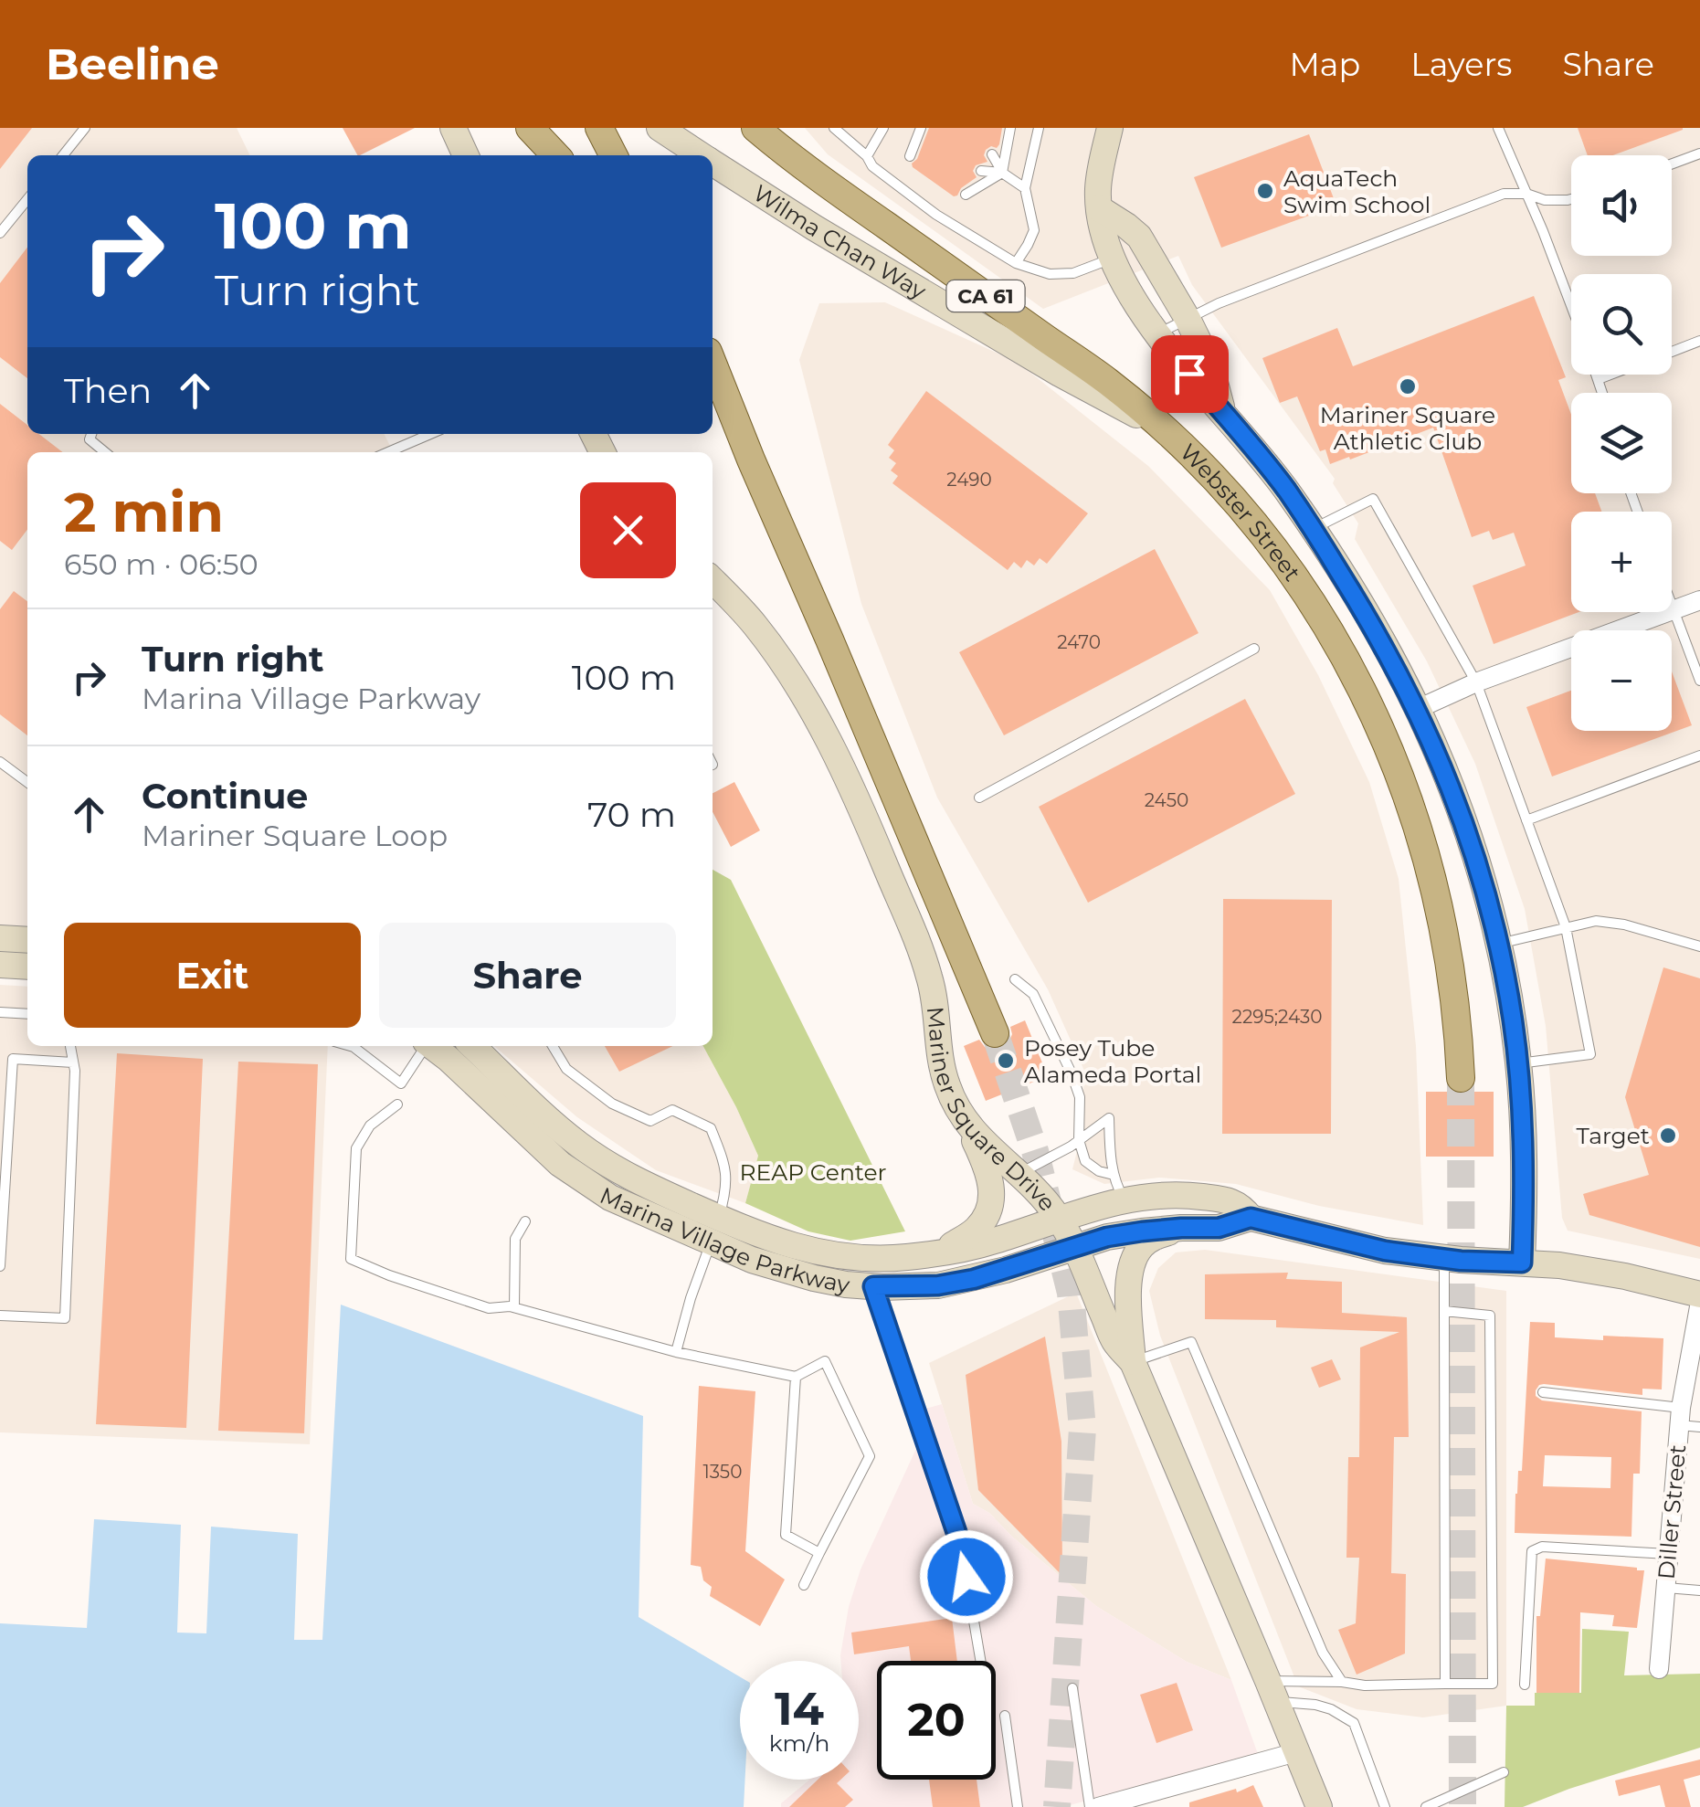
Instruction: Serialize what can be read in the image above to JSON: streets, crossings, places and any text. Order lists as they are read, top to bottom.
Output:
{
  "streets": {
    "main road": ["CA 61", "Webster Street"],
    "street": [
      "Wilma Chan Way",
      "Mariner Square Drive",
      "Marina Village Parkway",
      "Diller Street"
    ]
  },
  "crossings": [
    ["Wilma Chan Way", "Webster Street"],
    ["Mariner Square Drive", "Marina Village Parkway"]
  ],
  "parks": ["REAP Center"],
  "places": [
    "AquaTech Swim School",
    "Mariner Square Athletic Club",
    "Posey Tube Alameda Portal",
    "Target"
  ],
  "house_numbers": [
    "2490",
    "2470",
    "2450",
    "2295;2430",
    "1350"
  ],
  "page": {
    "header": "Beeline",
    "nav": ["Map", "Layers", "Share"],
    "map_buttons": ["+", "−"],
    "turn": ["100 m", "Turn right"],
    "then": "Then",
    "heading": ["2 min", "650 m · 06:50"],
    "list": [
      {
        "name": "Turn right",
        "note": "Marina Village Parkway",
        "value": "100 m"
      },
      {
        "name": "Continue",
        "note": "Mariner Square Loop",
        "value": "70 m"
      }
    ],
    "buttons": ["Exit", "Share"],
    "speed": "14 km/h",
    "limit": "20"
  }
}
